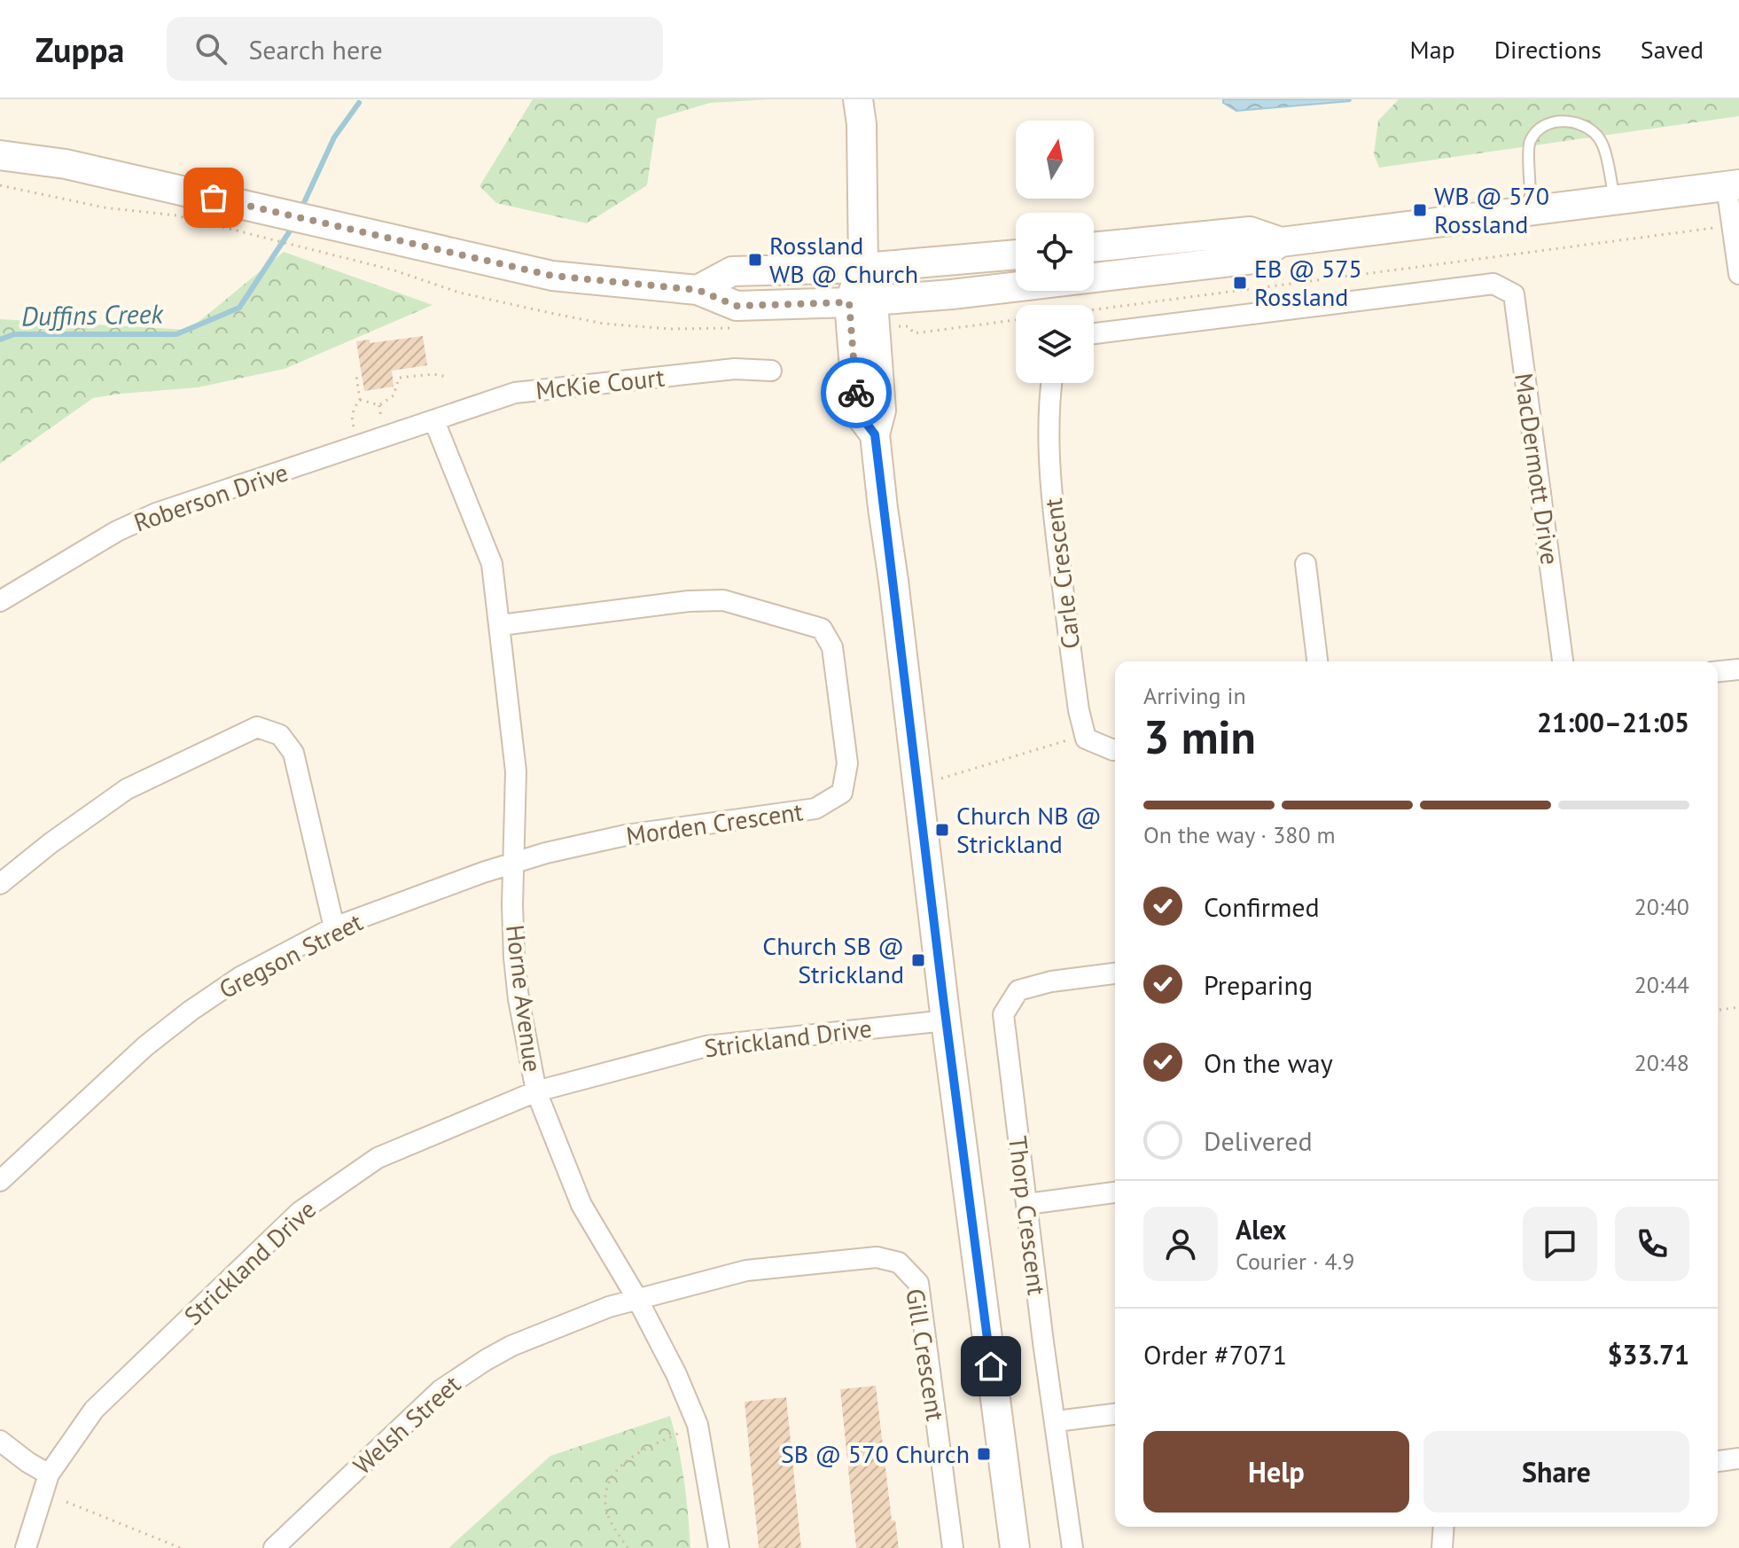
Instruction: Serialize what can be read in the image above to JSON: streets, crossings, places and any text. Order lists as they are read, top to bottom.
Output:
{
  "streets": {
    "street": [
      "McKie Court",
      "MacDermott Drive",
      "Roberson Drive",
      "Carle Crescent",
      "Morden Crescent",
      "Gregson Street",
      "Horne Avenue",
      "Strickland Drive",
      "Thorp Crescent",
      "Gill Crescent",
      "Welsh Street"
    ]
  },
  "crossings": [
    ["McKie Court", "Roberson Drive"],
    ["McKie Court", "Horne Avenue"],
    ["Roberson Drive", "Horne Avenue"],
    ["Morden Crescent", "Gregson Street"],
    ["Morden Crescent", "Horne Avenue"],
    ["Gregson Street", "Horne Avenue"],
    ["Horne Avenue", "Strickland Drive"],
    ["Horne Avenue", "Gill Crescent"],
    ["Horne Avenue", "Welsh Street"],
    ["Gill Crescent", "Welsh Street"]
  ],
  "water": ["Duffins Creek"],
  "places": {
    "transit": [
      "WB @ 570 Rossland",
      "Rossland WB @ Church",
      "EB @ 575 Rossland",
      "Church NB @ Strickland",
      "Church SB @ Strickland",
      "SB @ 570 Church"
    ]
  },
  "north": "top",
  "page": {
    "header": "Zuppa",
    "search": "Search here",
    "nav": ["Map", "Directions", "Saved"],
    "heading": ["3 min", "Arriving in", "21:00–21:05"],
    "panel": [
      "Alex",
      "Courier · 4.9",
      "Order #7071",
      "$33.71"
    ],
    "bar": "On the way · 380 m",
    "list": [
      ["Confirmed", "20:40"],
      ["Preparing", "20:44"],
      ["On the way", "20:48"],
      "Delivered"
    ],
    "buttons": ["Help", "Share"]
  }
}
